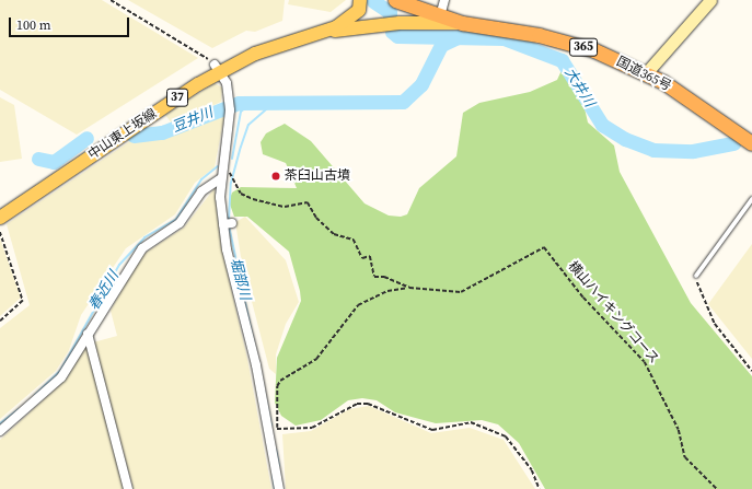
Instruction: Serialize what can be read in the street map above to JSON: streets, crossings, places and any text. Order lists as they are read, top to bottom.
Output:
{
  "streets": {
    "highway": ["365", "国道365号"],
    "main road": ["37", "中山東上坂線"],
    "path": ["横山ハイキングコース"]
  },
  "water": [
    "大井川",
    "豆井川",
    "堀部川",
    "春近川"
  ],
  "places": ["茶臼山古墳"],
  "scale_bar": "100 m"
}
